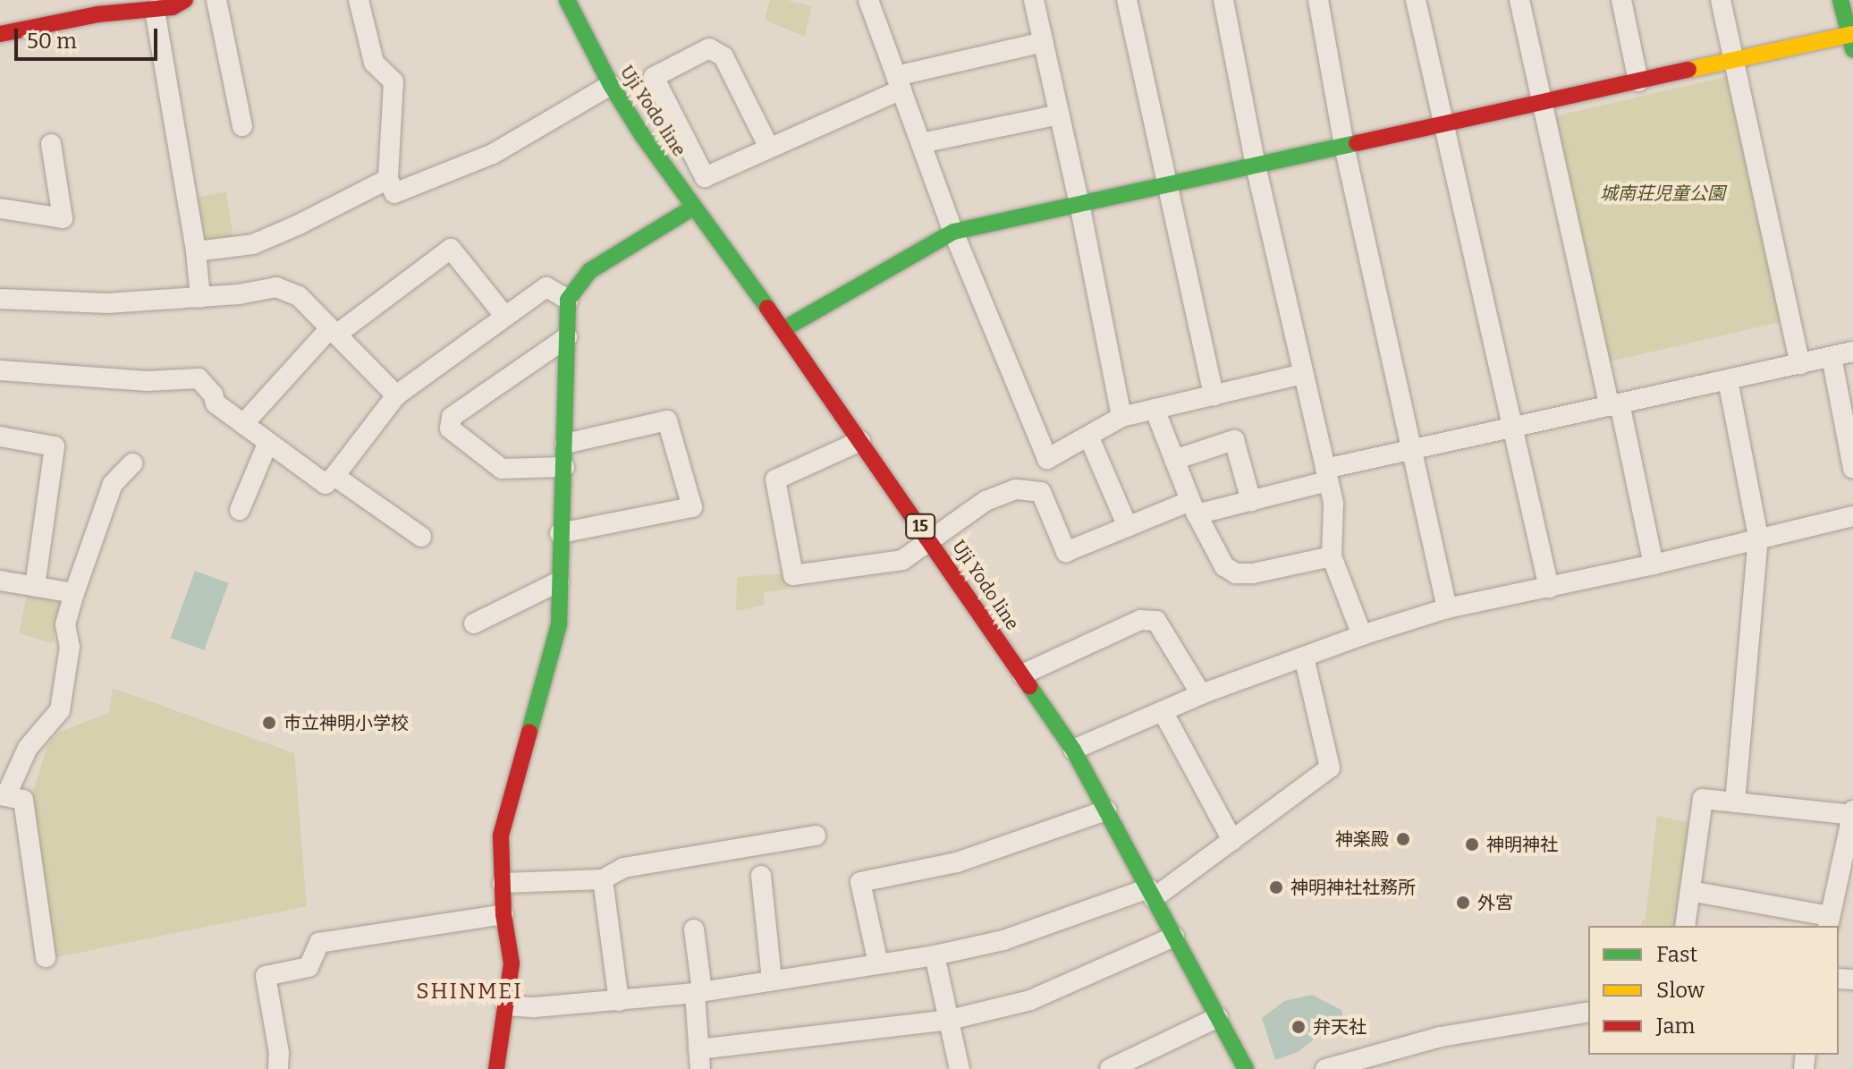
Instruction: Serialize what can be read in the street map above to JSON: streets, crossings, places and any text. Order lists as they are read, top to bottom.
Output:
{
  "streets": {
    "street": ["Uji Yodo line", "15"]
  },
  "districts": ["SHINMEI"],
  "parks": ["城南荘児童公園"],
  "places": [
    "市立神明小学校",
    "神楽殿",
    "神明神社",
    "神明神社社務所",
    "外宮",
    "弁天社"
  ],
  "legend": ["Fast", "Slow", "Jam"],
  "scale_bar": "50 m"
}
